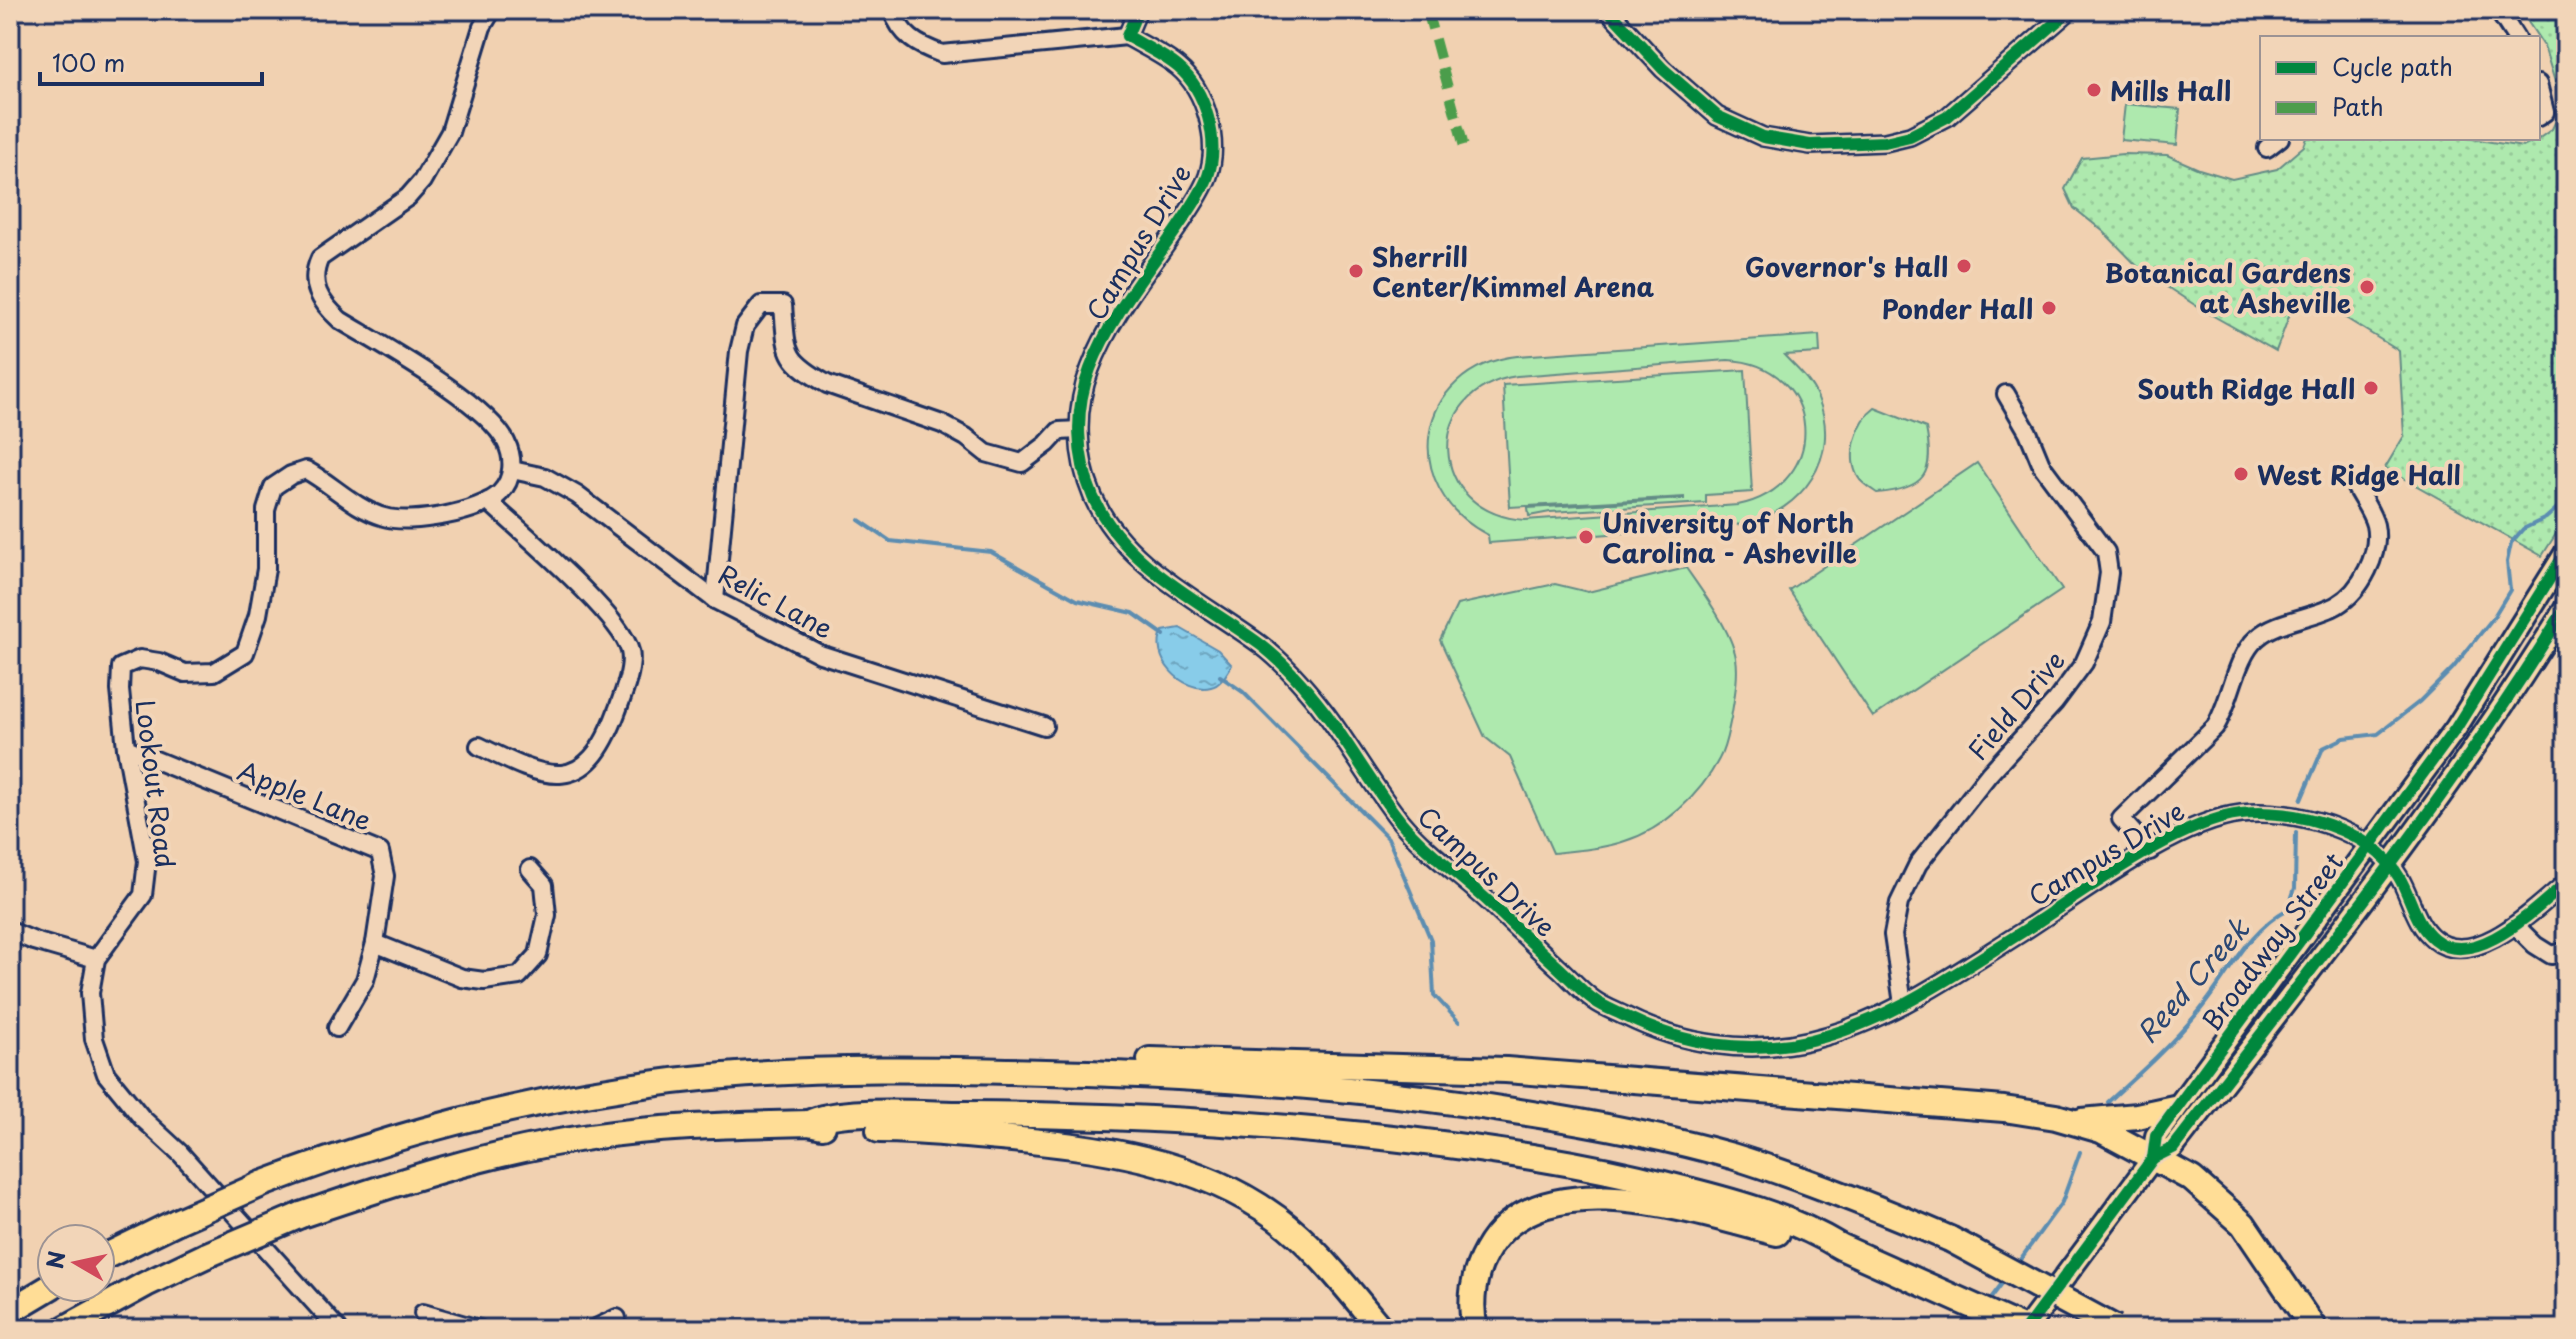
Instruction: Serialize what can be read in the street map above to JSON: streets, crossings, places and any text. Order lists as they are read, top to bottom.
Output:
{
  "streets": {
    "main road": ["Broadway Street"],
    "street": [
      "Campus Drive",
      "Relic Lane",
      "Field Drive",
      "Lookout Road",
      "Apple Lane"
    ]
  },
  "crossings": [
    ["Campus Drive", "Field Drive"],
    ["Campus Drive", "Broadway Street"],
    ["Lookout Road", "Apple Lane"]
  ],
  "water": ["Reed Creek"],
  "places": [
    "Mills Hall",
    "Governor's Hall",
    "Sherrill Center/Kimmel Arena",
    "Botanical Gardens at Asheville",
    "Ponder Hall",
    "South Ridge Hall",
    "West Ridge Hall",
    "University of North Carolina - Asheville"
  ],
  "legend": ["Cycle path", "Path"],
  "scale_bar": "100 m",
  "north": "left"
}
